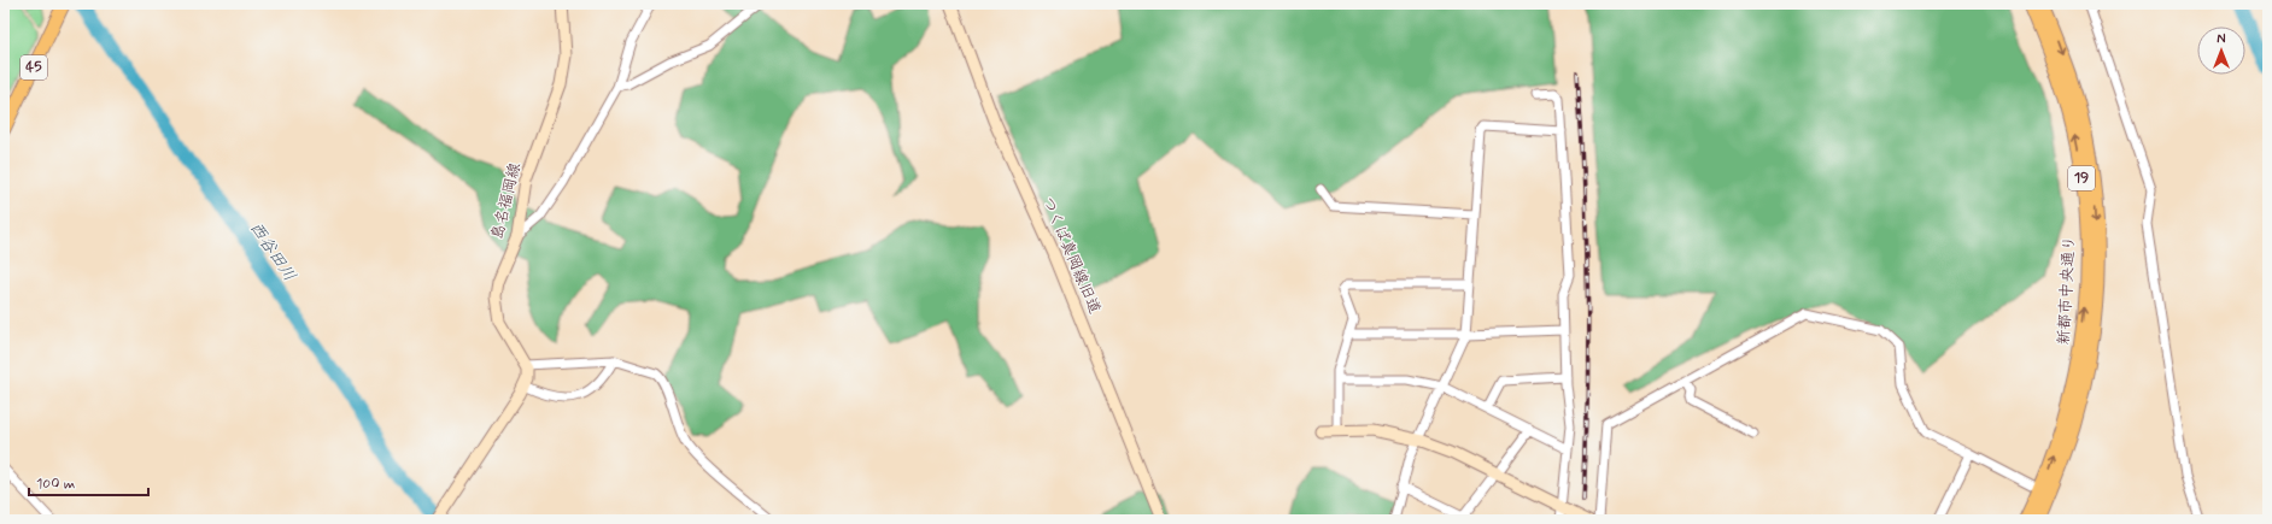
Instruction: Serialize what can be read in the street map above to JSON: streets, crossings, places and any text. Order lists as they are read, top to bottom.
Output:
{
  "streets": {
    "main road": ["45", "19", "新都市中央通り"],
    "street": ["島名福岡線", "つくば真岡線旧道"]
  },
  "water": ["西谷田川"],
  "scale_bar": "100 m",
  "north": "top"
}
